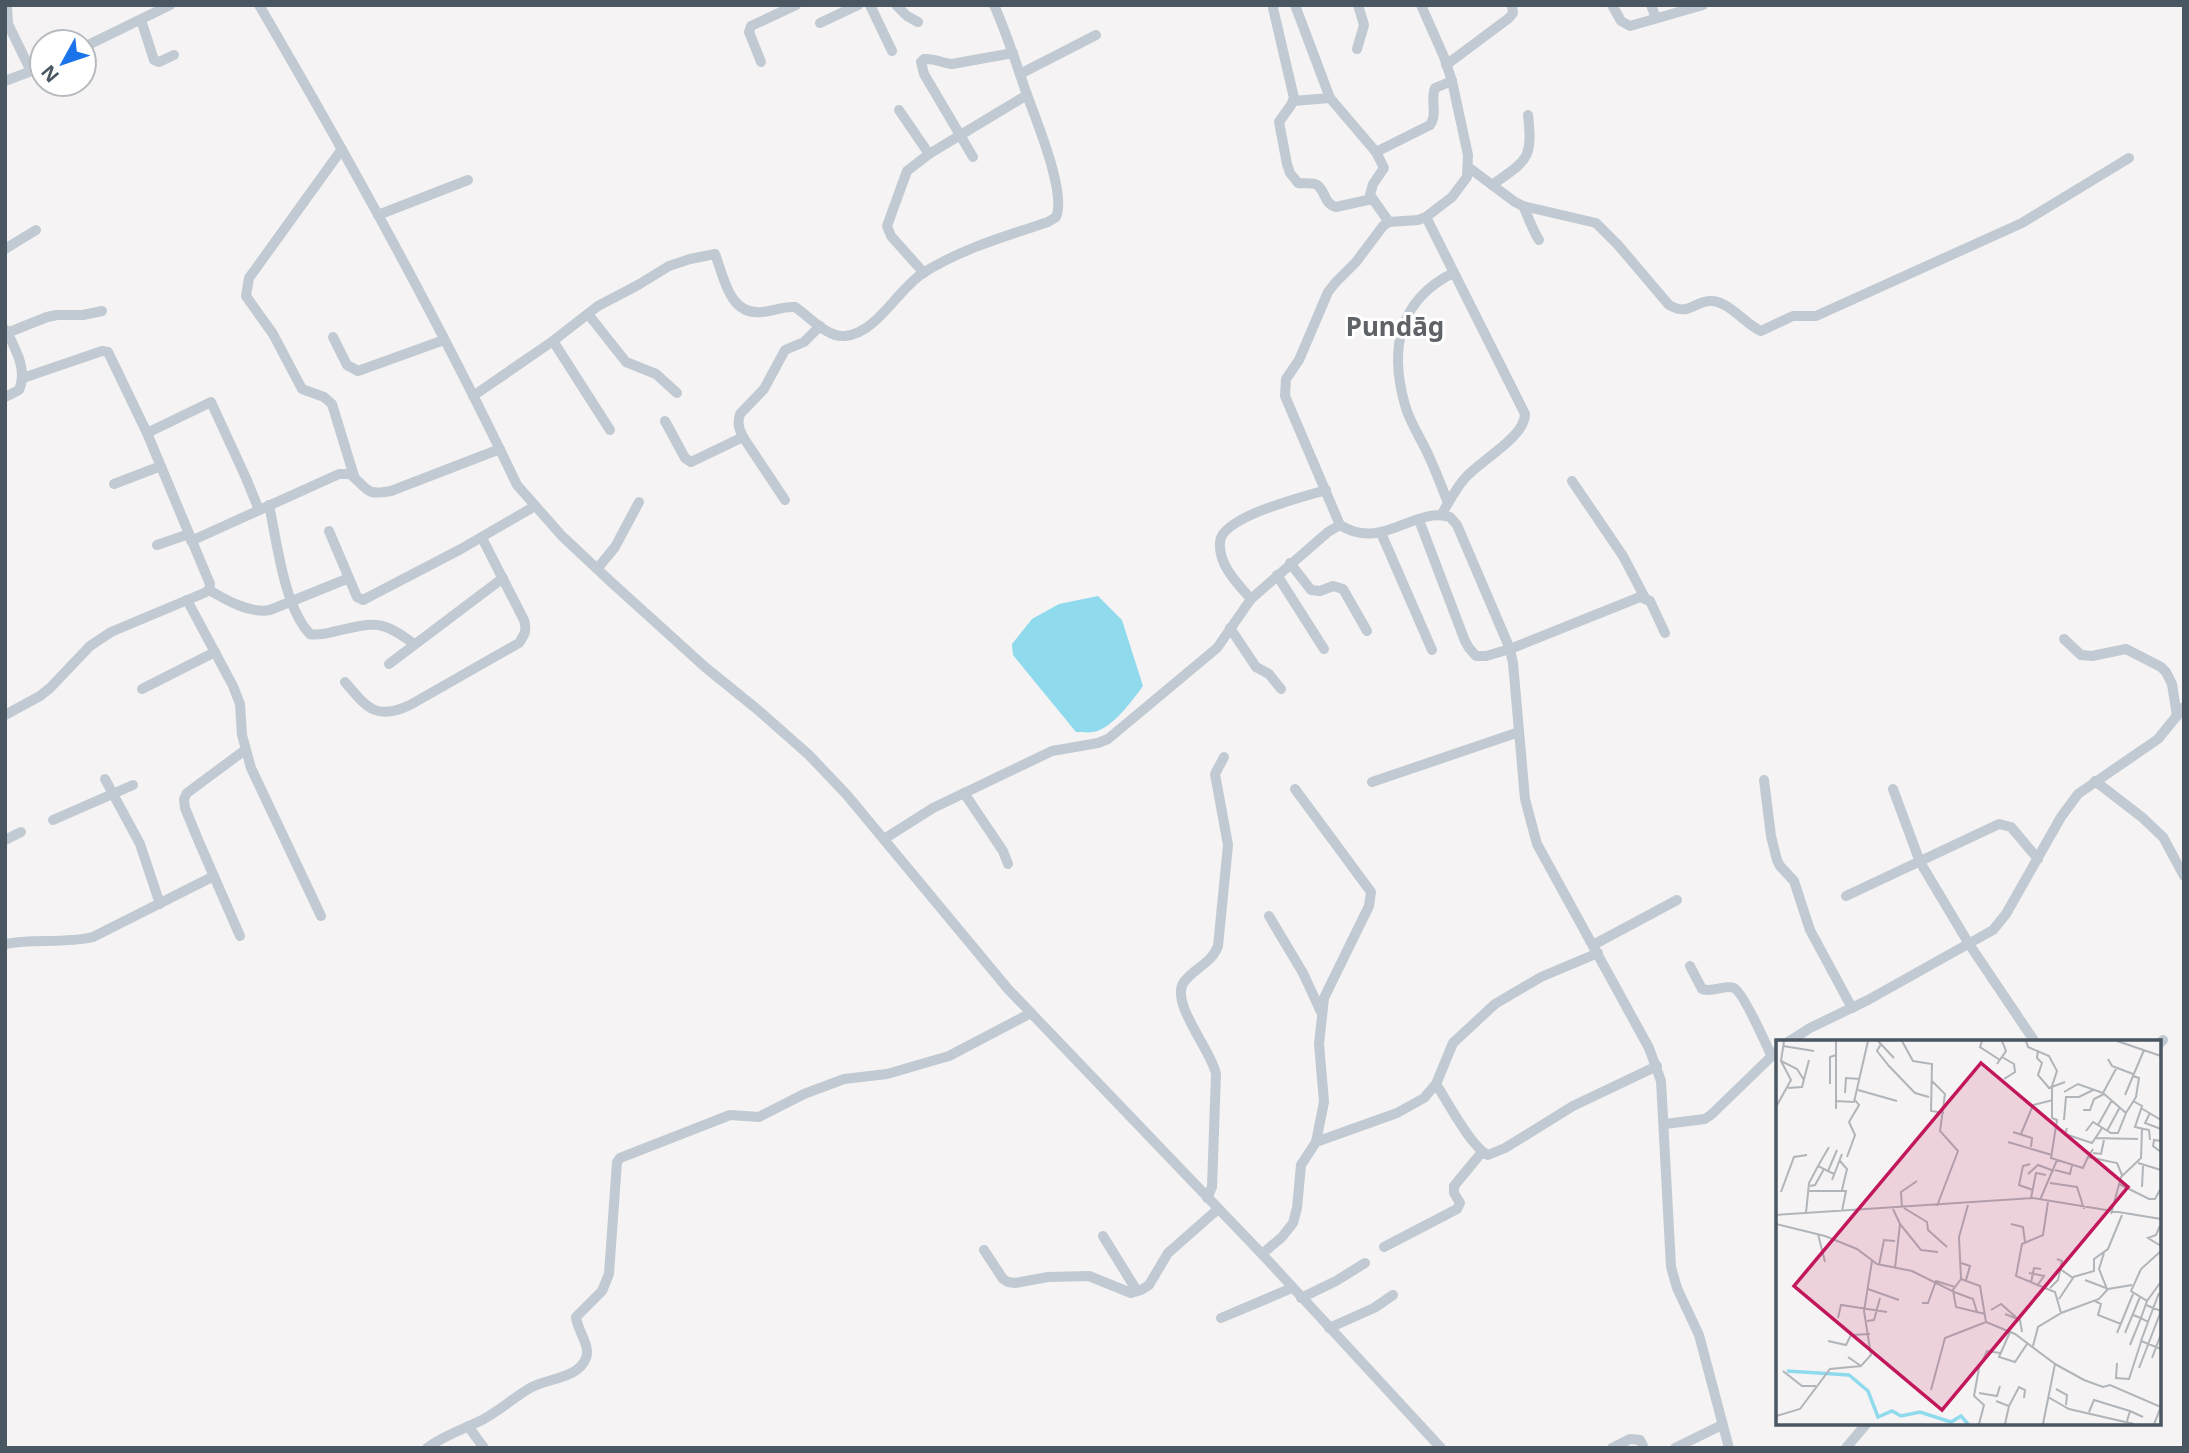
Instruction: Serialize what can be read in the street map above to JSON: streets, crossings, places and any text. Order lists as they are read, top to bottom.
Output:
{
  "districts": ["Pundāg"],
  "north": "bottom left"
}
